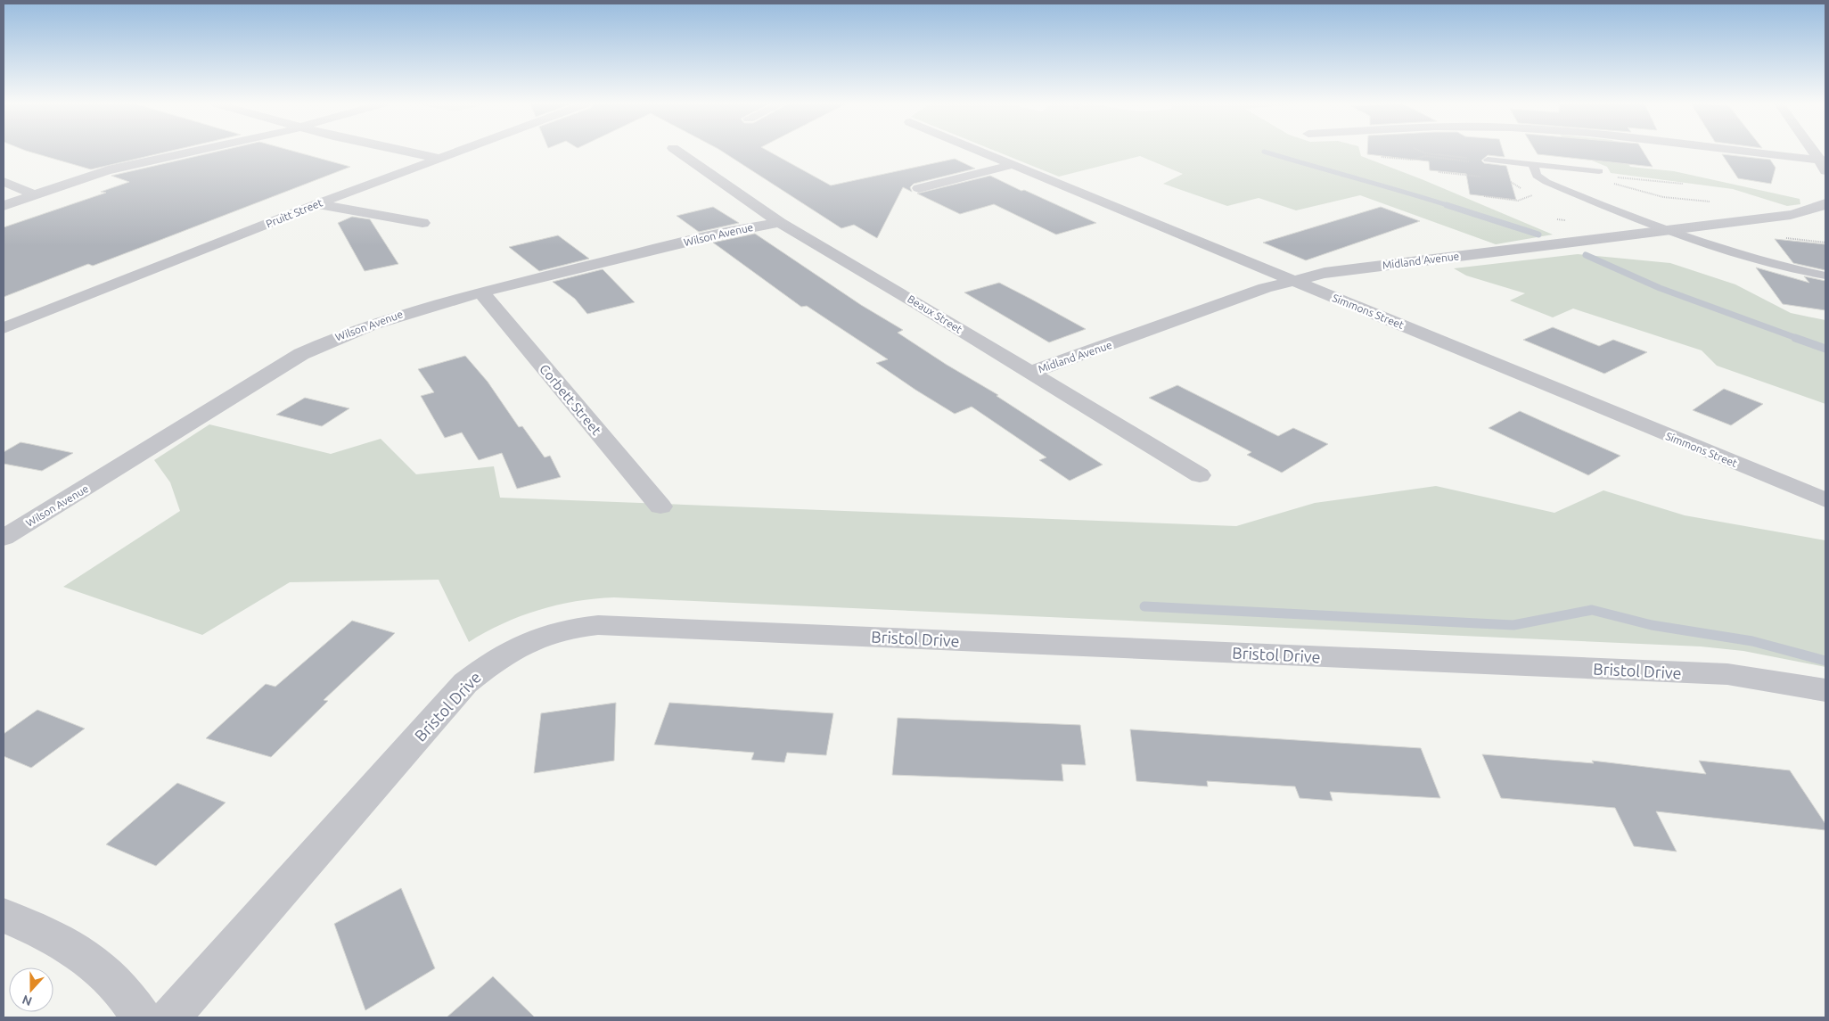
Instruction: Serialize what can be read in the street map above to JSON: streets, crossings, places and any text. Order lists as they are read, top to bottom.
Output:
{
  "streets": {
    "street": [
      "Pruitt Street",
      "Wilson Avenue",
      "Midland Avenue",
      "Simmons Street",
      "Beaux Street",
      "Corbett Street",
      "Bristol Drive"
    ]
  },
  "crossings": [
    ["Wilson Avenue", "Beaux Street"],
    ["Wilson Avenue", "Corbett Street"],
    ["Midland Avenue", "Simmons Street"],
    ["Midland Avenue", "Beaux Street"]
  ],
  "north": "bottom"
}
